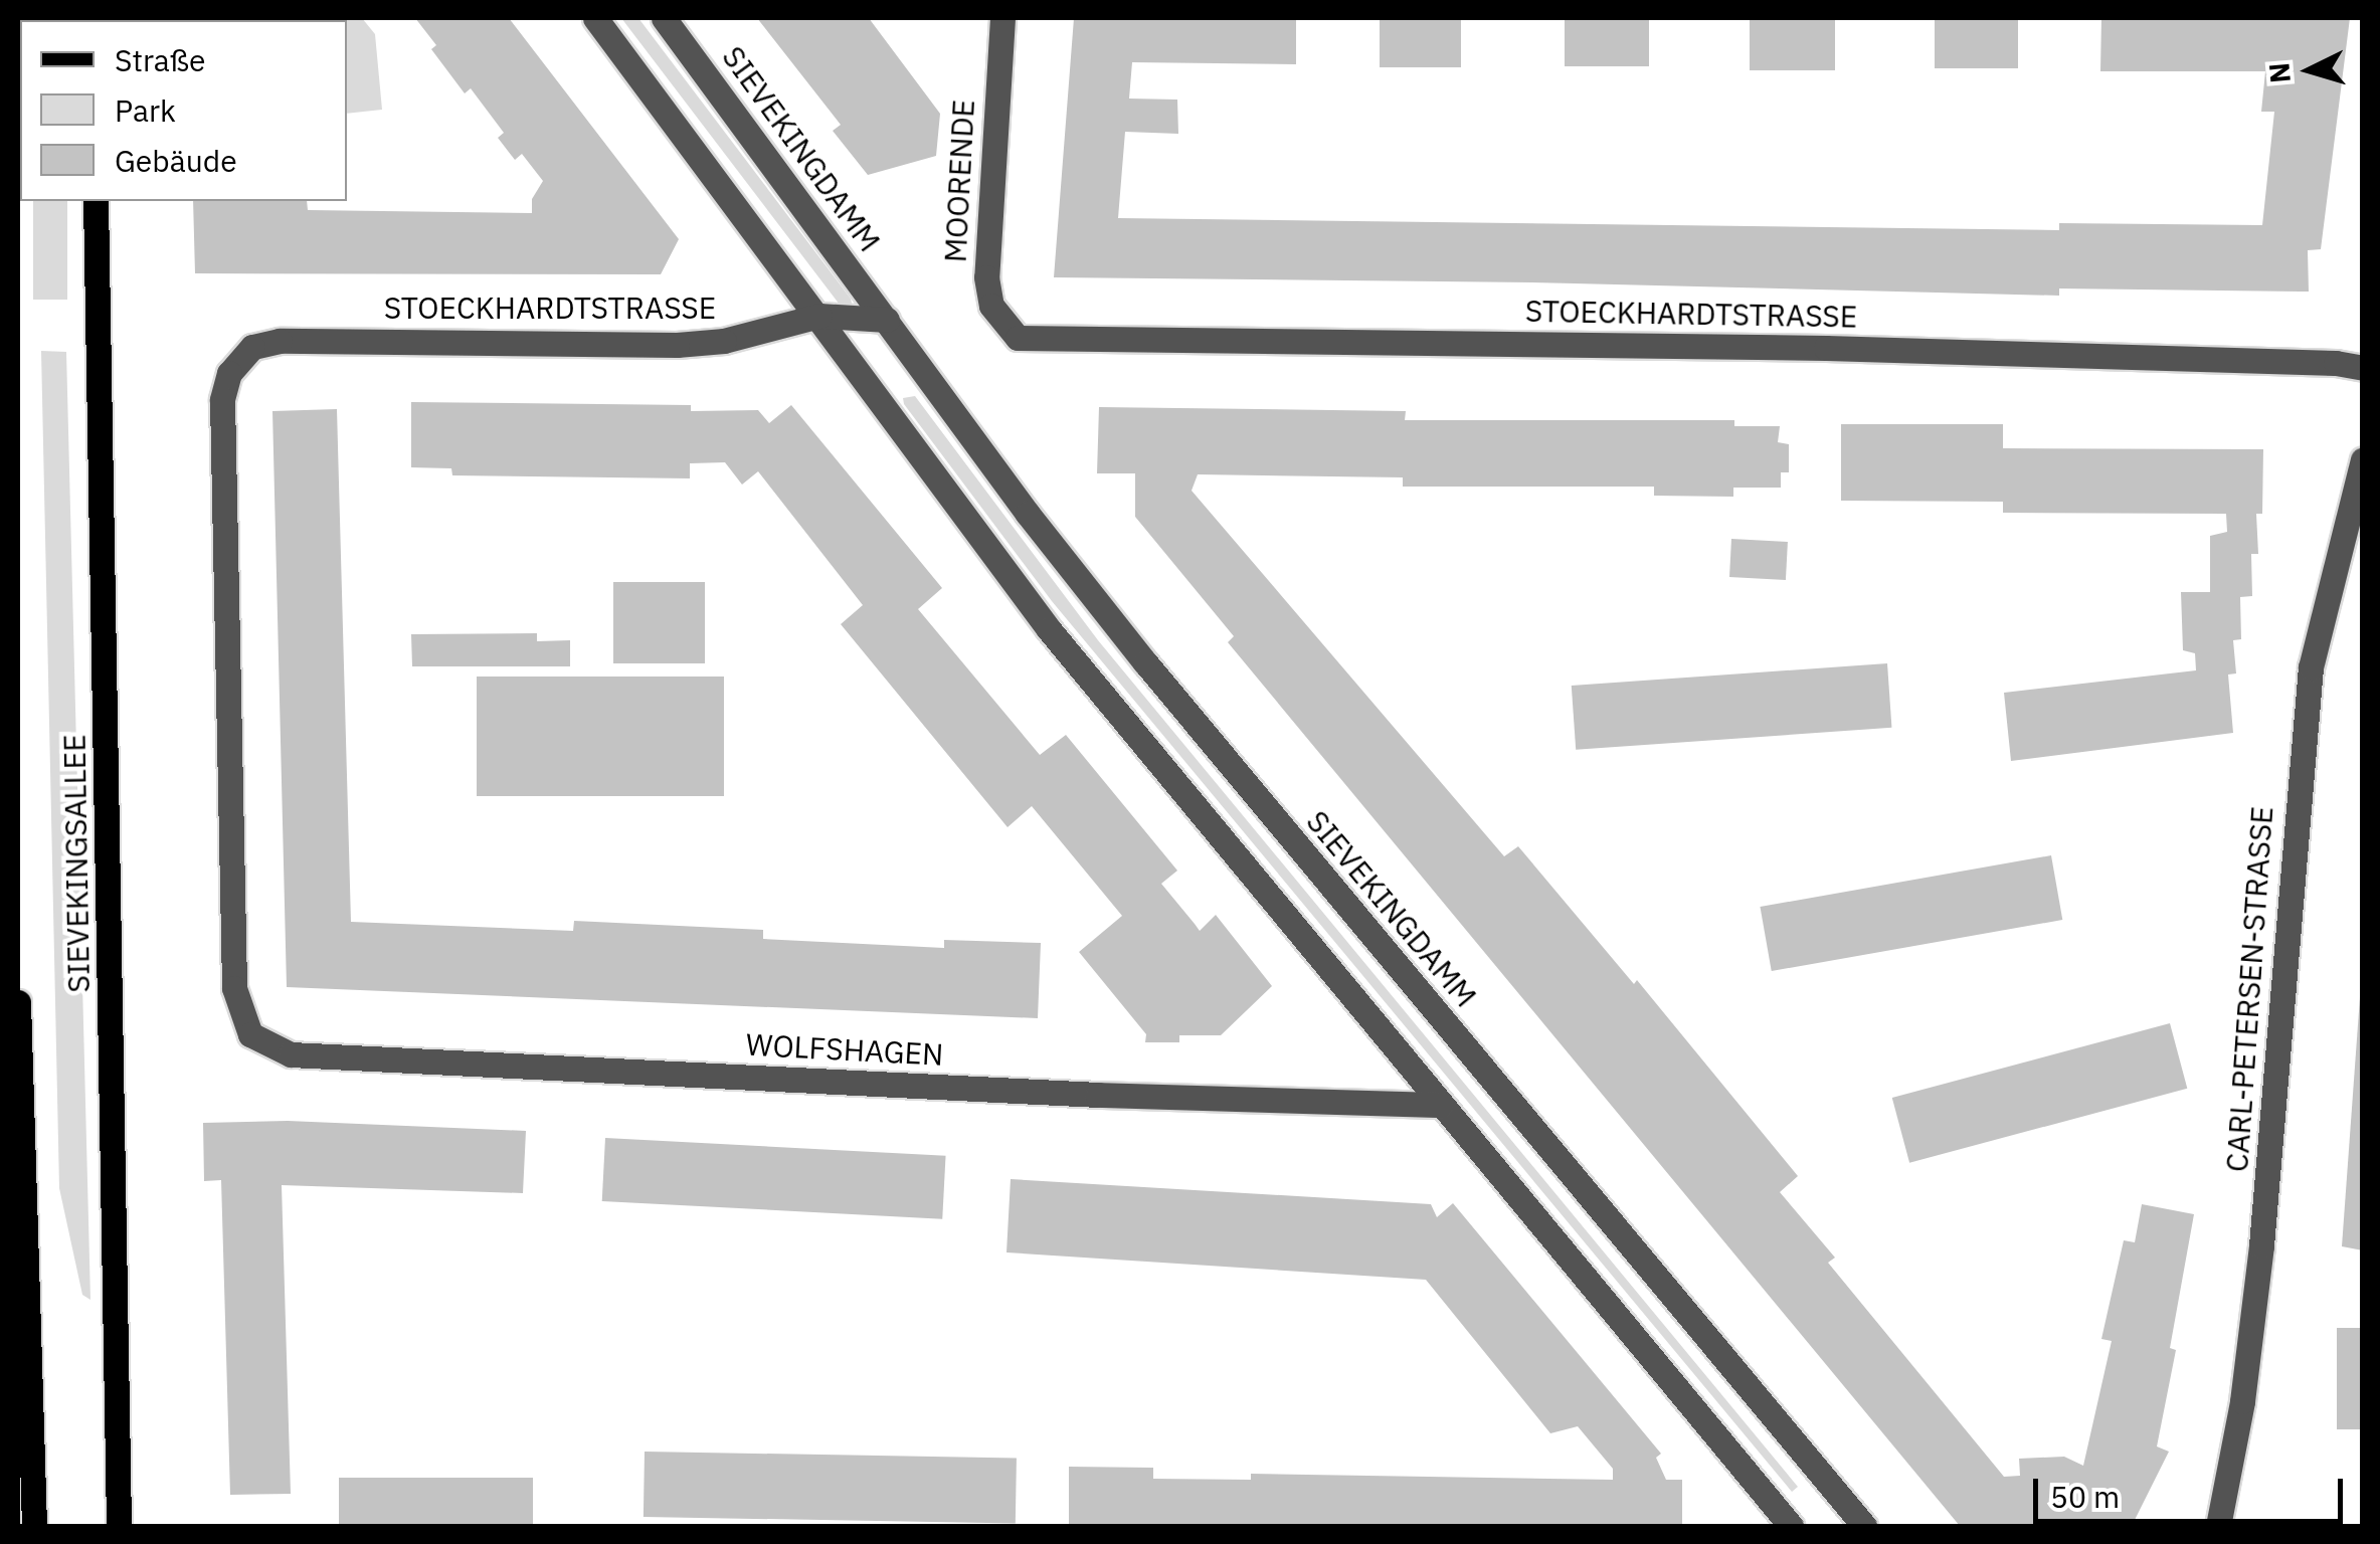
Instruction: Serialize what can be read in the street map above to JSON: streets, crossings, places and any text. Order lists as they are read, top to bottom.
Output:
{
  "streets": {
    "main road": ["SIEVEKINGSALLEE"],
    "street": [
      "SIEVEKINGDAMM",
      "MOORENDE",
      "STOECKHARDTSTRASSE",
      "CARL-PETERSEN-STRASSE",
      "WOLFSHAGEN"
    ]
  },
  "crossings": [
    ["MOORENDE", "STOECKHARDTSTRASSE"],
    ["STOECKHARDTSTRASSE", "WOLFSHAGEN"]
  ],
  "legend": ["Straße", "Park", "Gebäude"],
  "scale_bar": "50 m",
  "north": "left"
}
